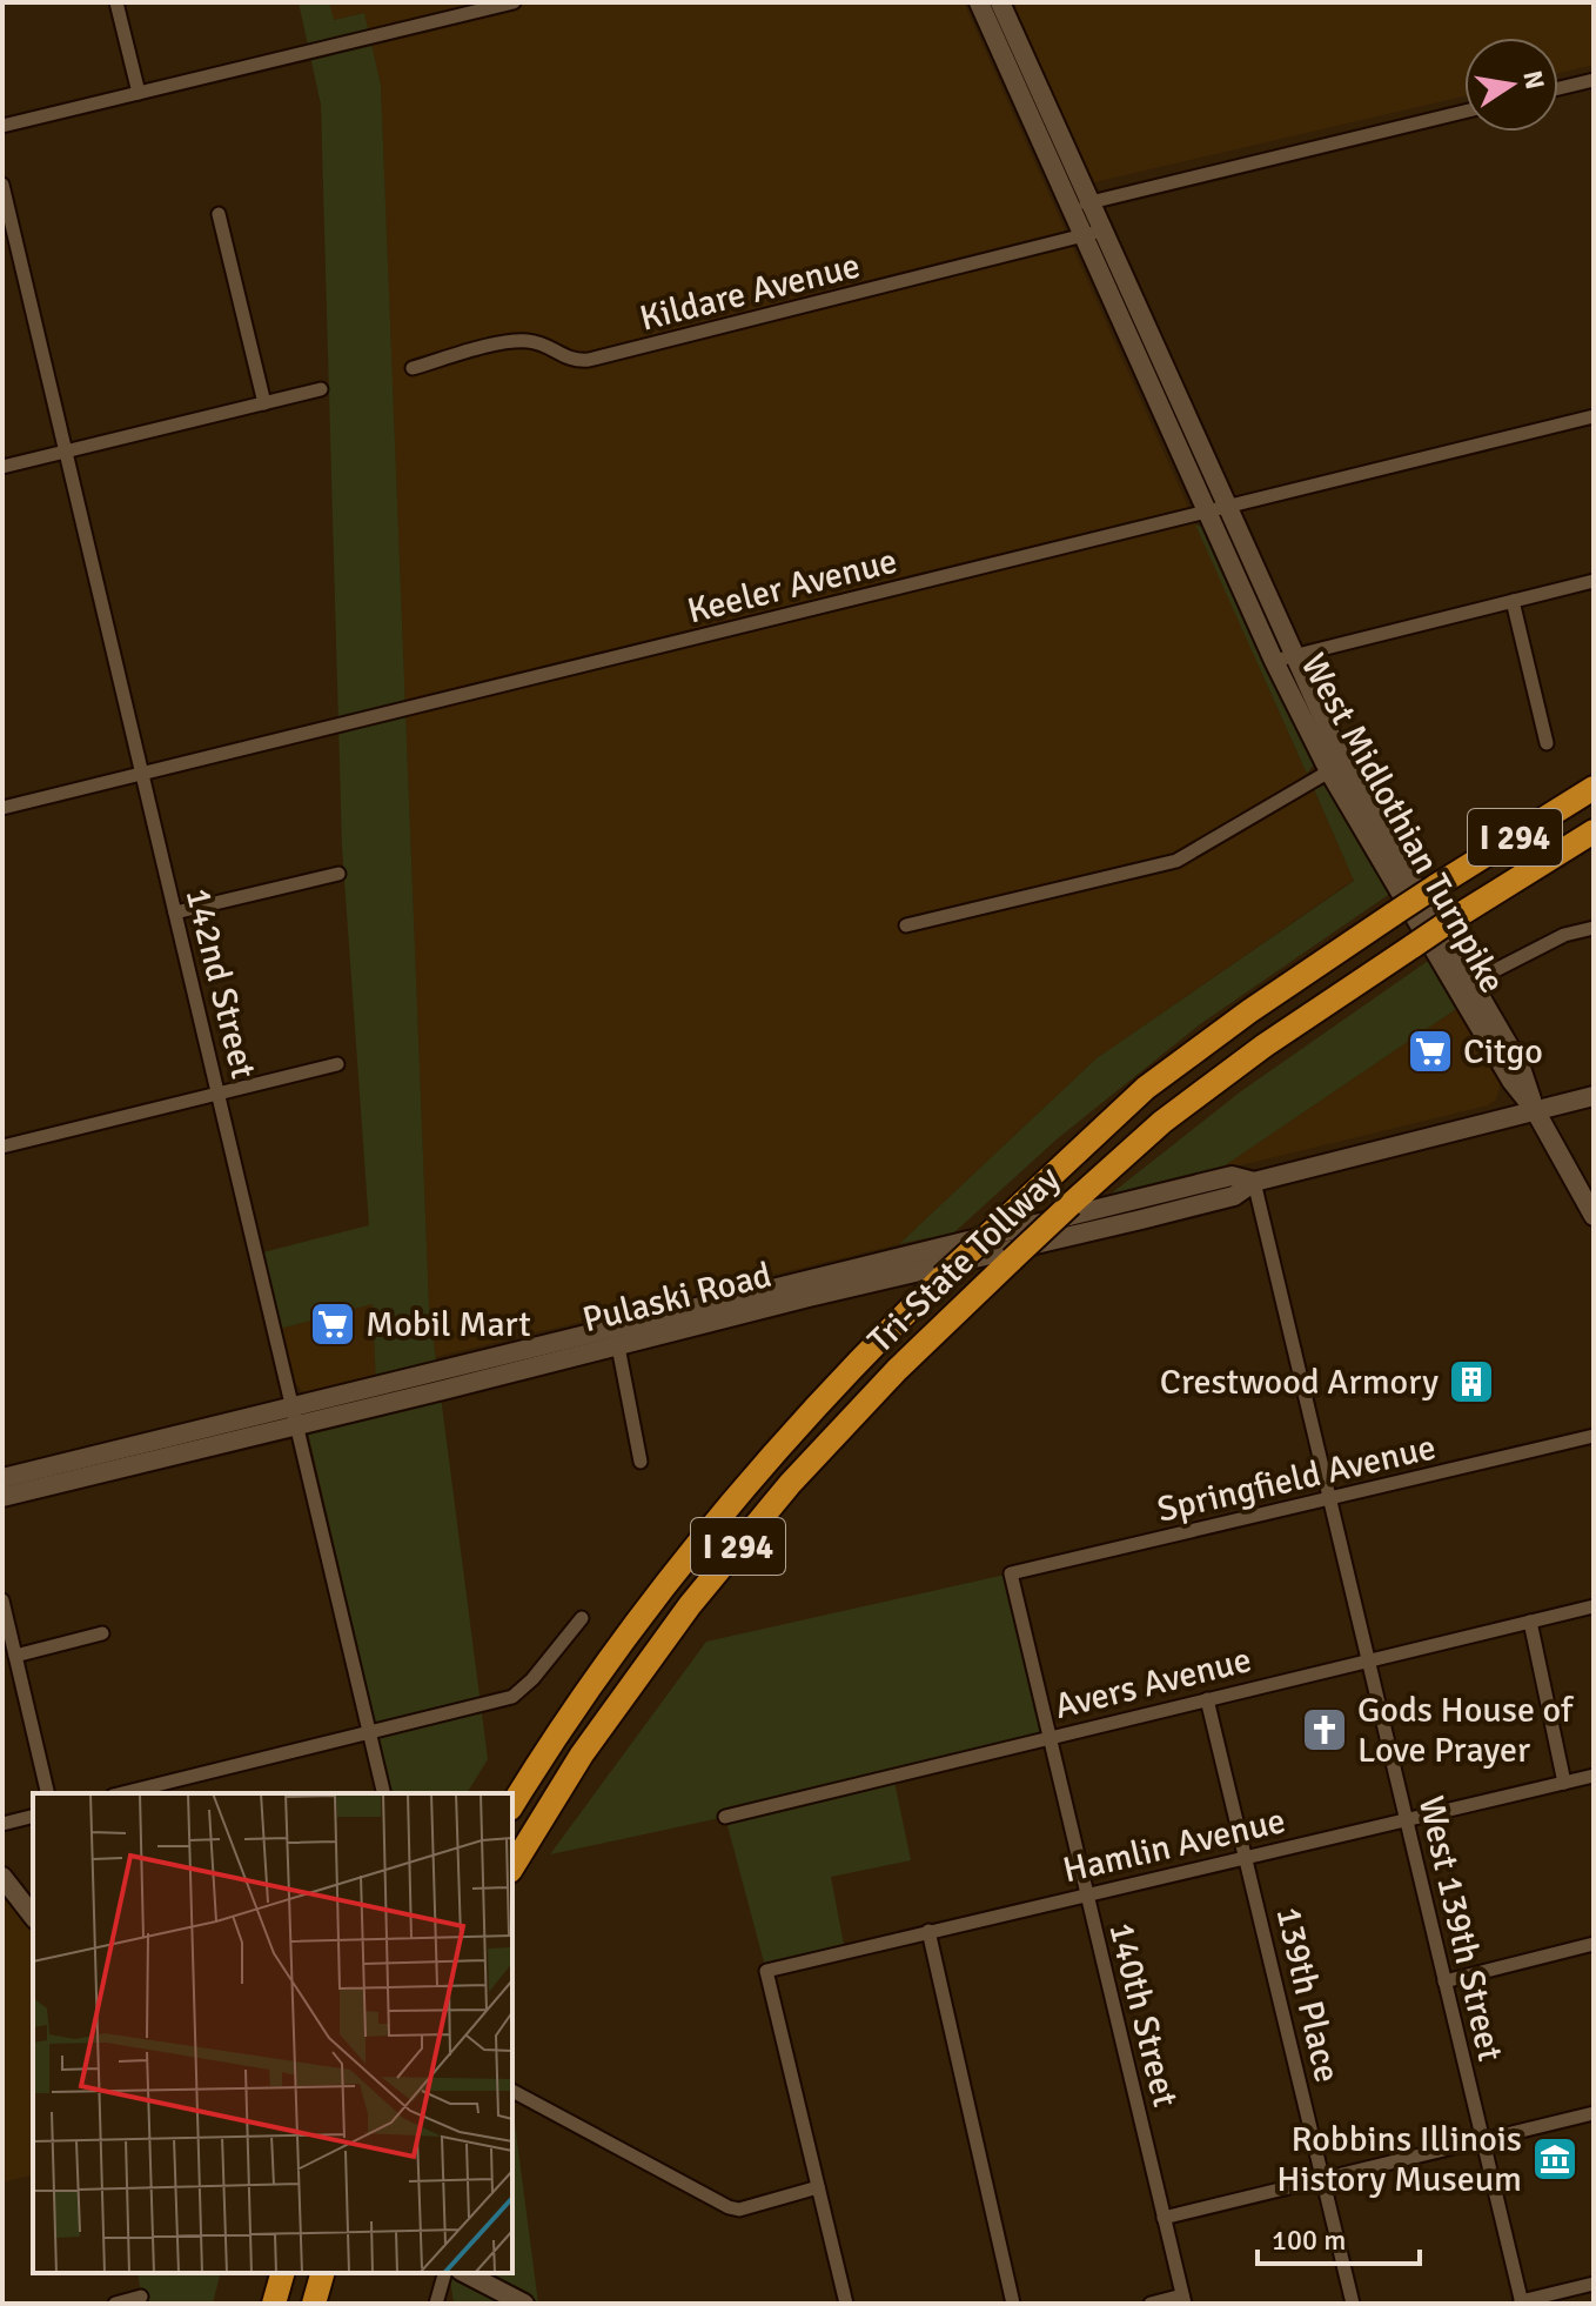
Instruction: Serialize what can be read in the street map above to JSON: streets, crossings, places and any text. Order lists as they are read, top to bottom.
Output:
{
  "streets": {
    "highway": ["I 294", "Tri-State Tollway"],
    "main road": ["West Midlothian Turnpike", "Pulaski Road"],
    "street": [
      "Kildare Avenue",
      "Keeler Avenue",
      "142nd Street",
      "Springfield Avenue",
      "Avers Avenue",
      "Hamlin Avenue",
      "West 139th Street",
      "139th Place",
      "140th Street"
    ]
  },
  "crossings": [
    ["Kildare Avenue", "West Midlothian Turnpike"],
    ["Keeler Avenue", "West Midlothian Turnpike"],
    ["Keeler Avenue", "142nd Street"],
    ["West Midlothian Turnpike", "Pulaski Road"],
    ["142nd Street", "Pulaski Road"],
    ["Pulaski Road", "West 139th Street"],
    ["Springfield Avenue", "West 139th Street"],
    ["Springfield Avenue", "140th Street"],
    ["Avers Avenue", "West 139th Street"],
    ["Avers Avenue", "139th Place"],
    ["Avers Avenue", "140th Street"],
    ["Hamlin Avenue", "West 139th Street"],
    ["Hamlin Avenue", "139th Place"],
    ["Hamlin Avenue", "140th Street"]
  ],
  "places": {
    "supermarket": ["Citgo", "Mobil Mart"],
    "building": ["Crestwood Armory"],
    "church": ["Gods House of Love Prayer"],
    "museum": ["Robbins Illinois History Museum"]
  },
  "scale_bar": "100 m",
  "north": "right"
}
